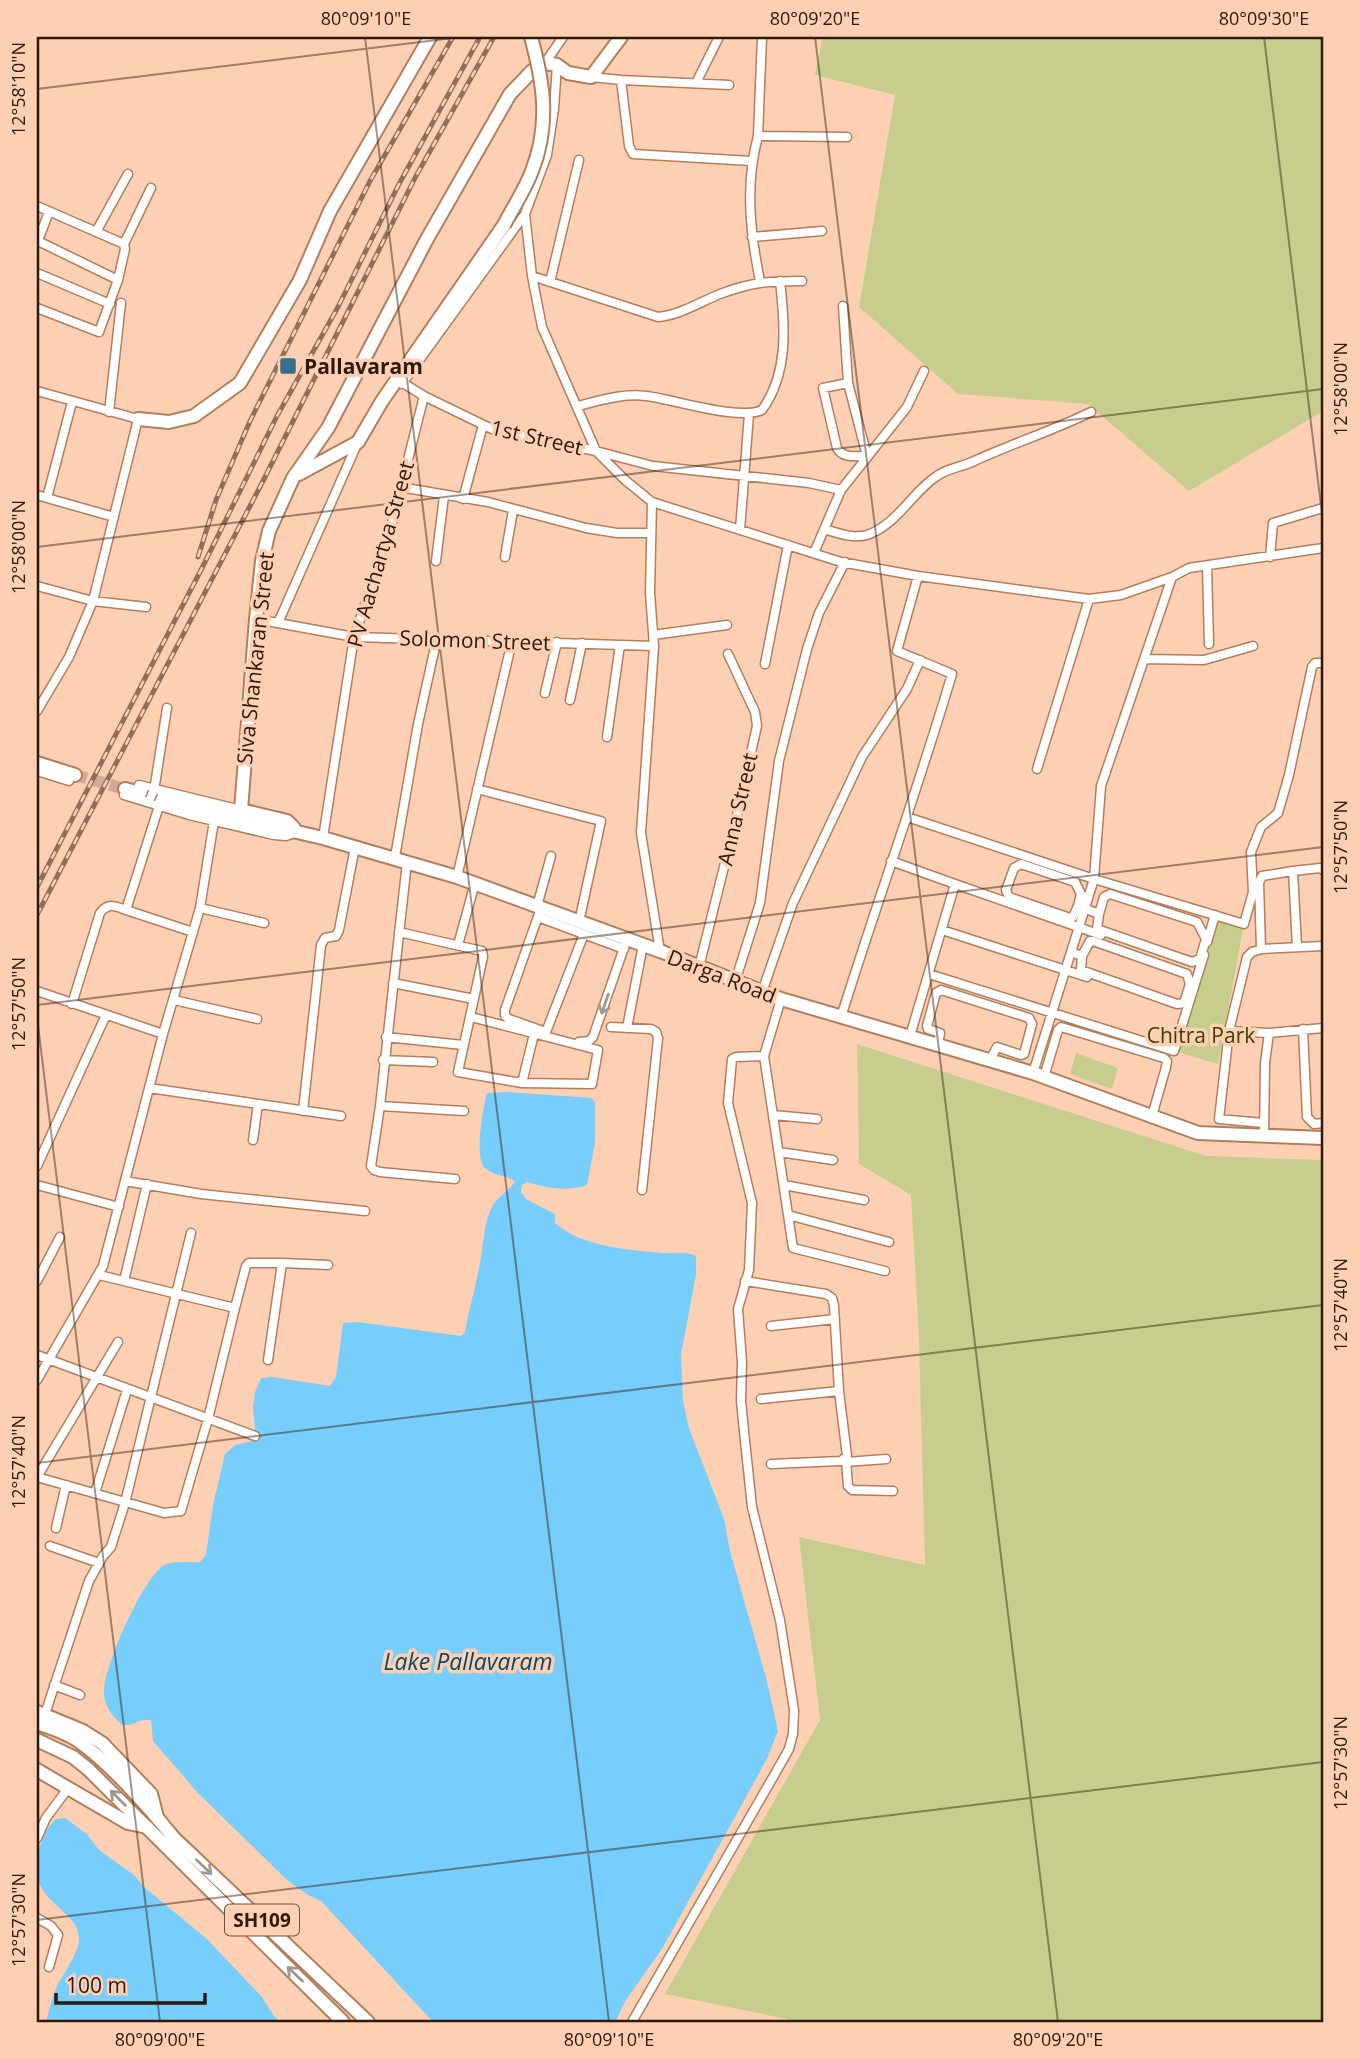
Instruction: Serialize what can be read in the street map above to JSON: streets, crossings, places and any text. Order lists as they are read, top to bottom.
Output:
{
  "streets": {
    "street": [
      "1st Street",
      "PV Aachartya Street",
      "Solomon Street",
      "Siva Shankaran Street",
      "Anna Street",
      "Darga Road",
      "SH109"
    ]
  },
  "crossings": [
    ["1st Street", "PV Aachartya Street"],
    ["PV Aachartya Street", "Solomon Street"],
    ["PV Aachartya Street", "Darga Road"],
    ["Solomon Street", "Siva Shankaran Street"],
    ["Anna Street", "Darga Road"]
  ],
  "water": ["Lake Pallavaram"],
  "parks": ["Chitra Park"],
  "places": {
    "transit": ["Pallavaram"]
  },
  "scale_bar": "100 m",
  "coordinates": [
    "80°09'10\"E",
    "80°09'20\"E",
    "80°09'30\"E",
    "12°58'10\"N",
    "12°58'00\"N",
    "12°57'50\"N",
    "12°57'40\"N",
    "12°57'30\"N",
    "80°09'00\"E"
  ]
}
